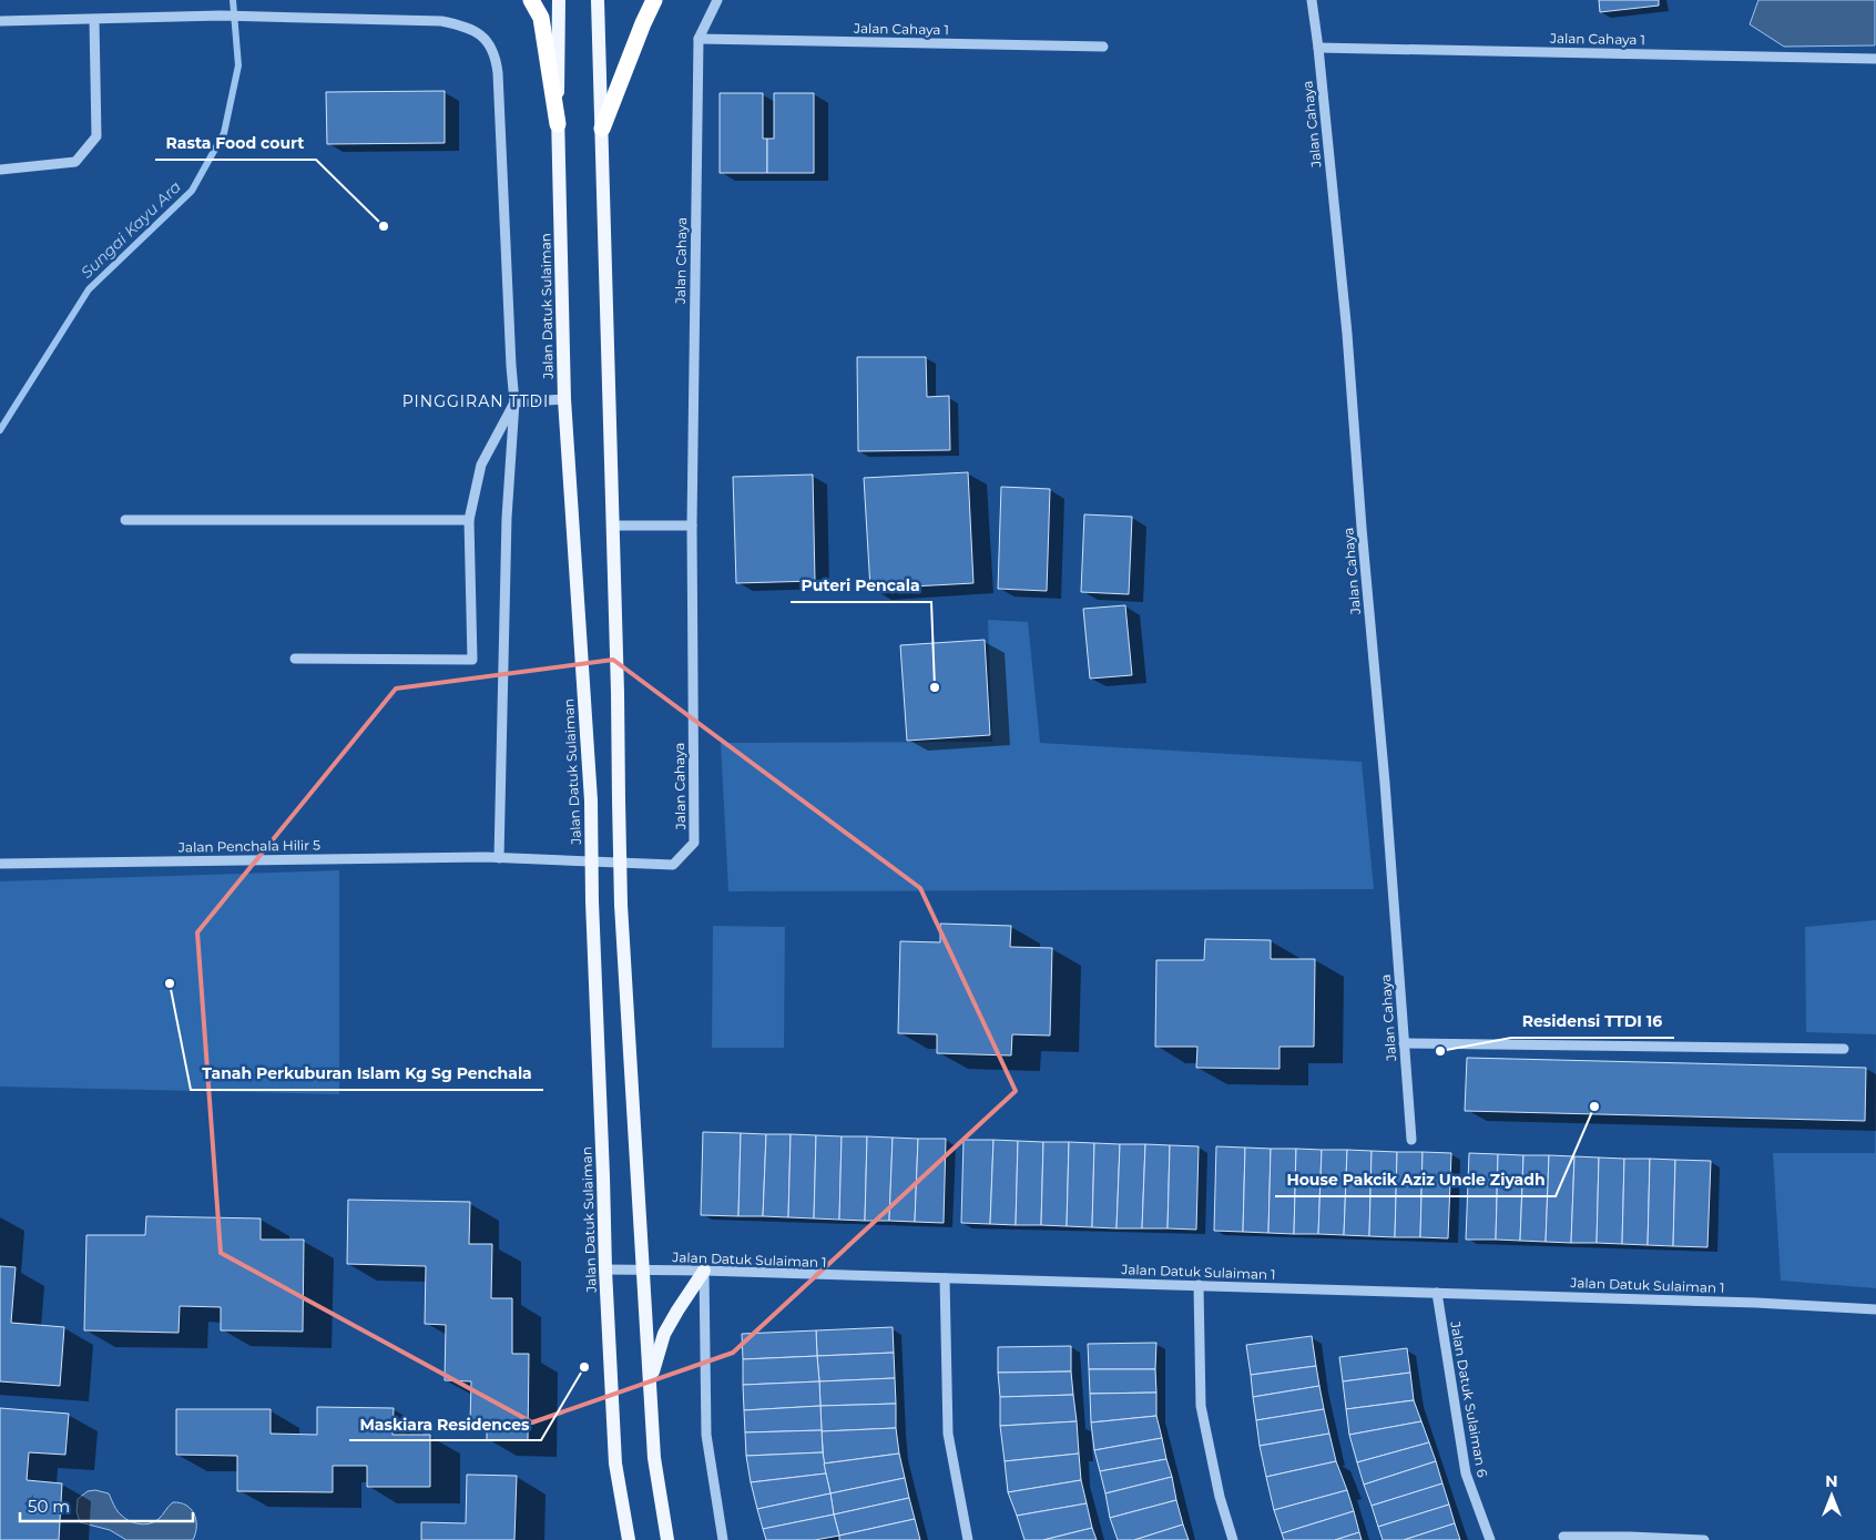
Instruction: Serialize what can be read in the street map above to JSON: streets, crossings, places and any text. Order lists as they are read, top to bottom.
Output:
{
  "streets": {
    "main road": ["Jalan Datuk Sulaiman"],
    "street": [
      "Jalan Cahaya 1",
      "Jalan Cahaya",
      "Jalan Penchala Hilir 5",
      "Jalan Datuk Sulaiman 1",
      "Jalan Datuk Sulaiman 6"
    ]
  },
  "crossings": [
    ["Jalan Cahaya 1", "Jalan Cahaya"],
    ["Jalan Cahaya", "Jalan Penchala Hilir 5"],
    ["Jalan Datuk Sulaiman", "Jalan Datuk Sulaiman 1"],
    ["Jalan Datuk Sulaiman 1", "Jalan Datuk Sulaiman 6"]
  ],
  "districts": ["PINGGIRAN TTDI"],
  "water": ["Sungai Kayu Ara"],
  "places": [
    "Rasta Food court",
    "Puteri Pencala",
    "Tanah Perkuburan Islam Kg Sg Penchala",
    "Residensi TTDI 16",
    "House Pakcik Aziz Uncle Ziyadh",
    "Maskiara Residences"
  ],
  "scale_bar": "50 m",
  "north": "top"
}
